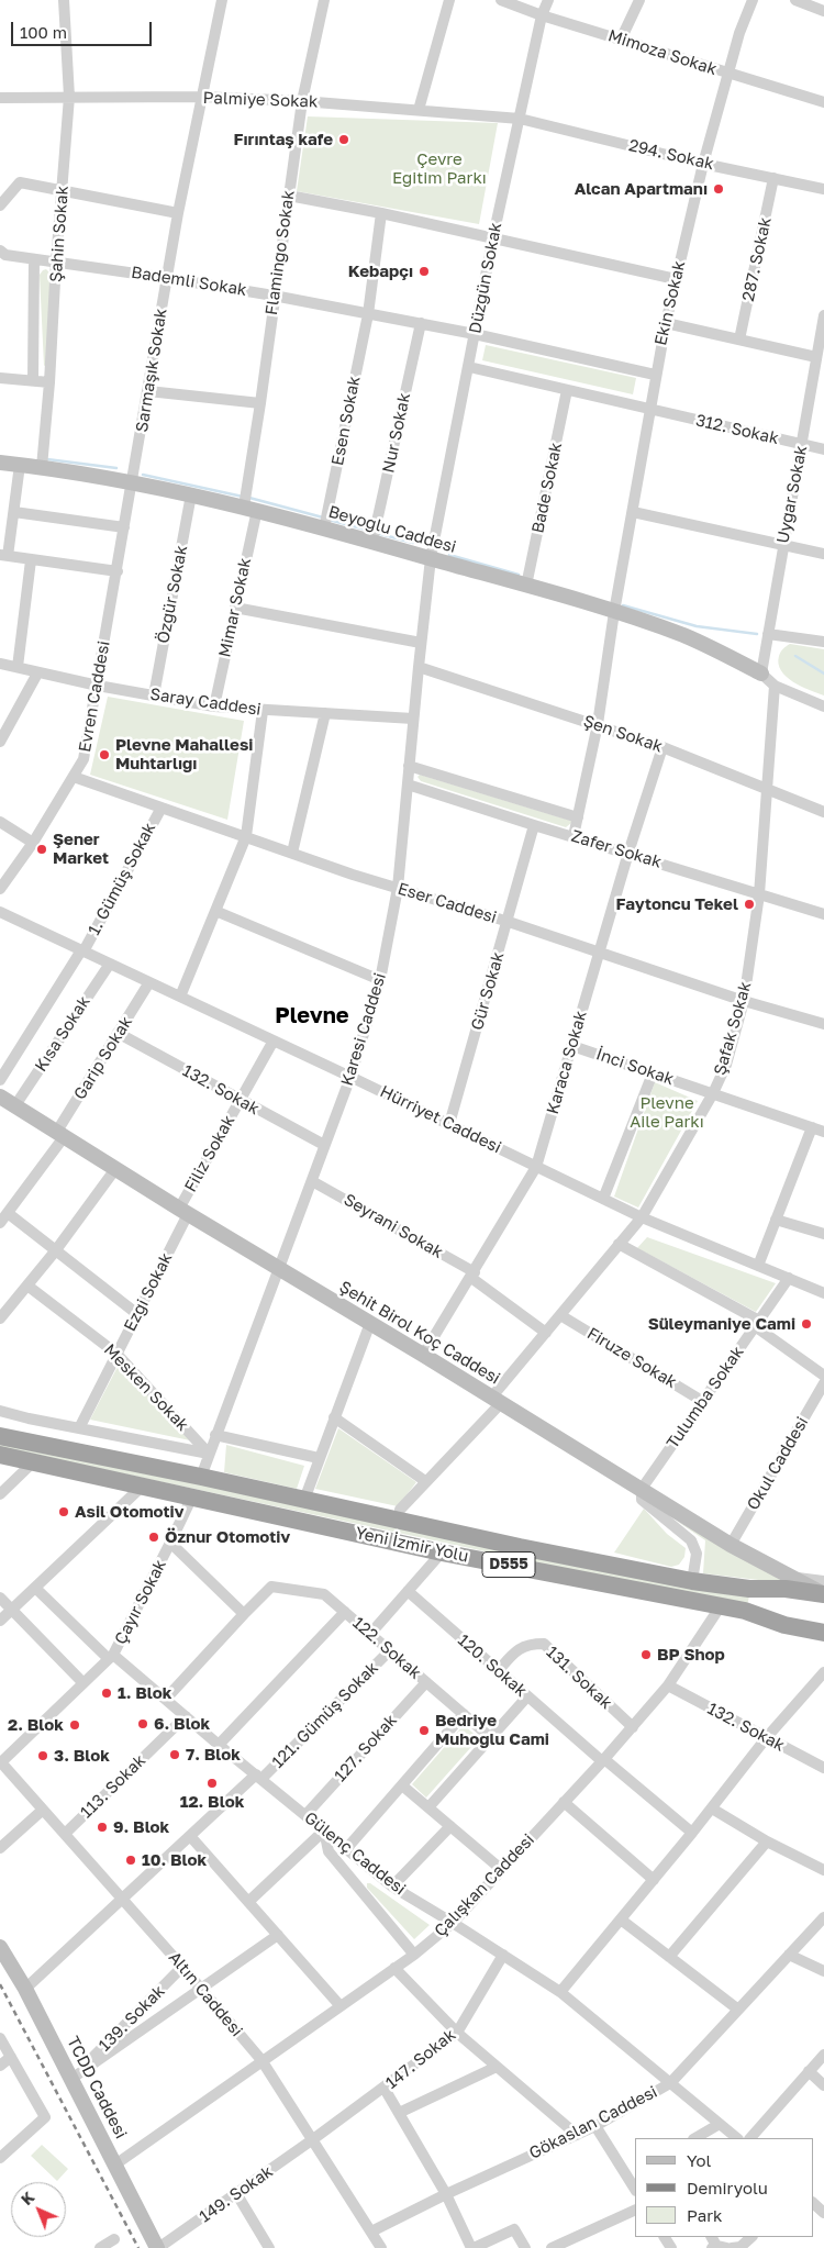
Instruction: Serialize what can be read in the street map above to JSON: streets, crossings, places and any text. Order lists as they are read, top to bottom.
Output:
{
  "streets": {
    "highway": ["Yeni İzmir Yolu", "D555"],
    "main road": ["Beyoğlu Caddesi", "Şehit Birol Koç Caddesi", "TCDD Caddesi"],
    "street": [
      "Mimoza Sokak",
      "Palmiye Sokak",
      "294. Sokak",
      "Şahin Sokak",
      "Flamingo Sokak",
      "287. Sokak",
      "Düzgün Sokak",
      "Bademli Sokak",
      "Ekin Sokak",
      "Sarmaşık Sokak",
      "Esen Sokak",
      "312. Sokak",
      "Nur Sokak",
      "Bade Sokak",
      "Uygar Sokak",
      "Özgür Sokak",
      "Mimar Sokak",
      "Evren Caddesi",
      "Saray Caddesi",
      "Şen Sokak",
      "Zafer Sokak",
      "1. Gümüş Sokak",
      "Eser Caddesi",
      "Gür Sokak",
      "Şafak Sokak",
      "Karesi Caddesi",
      "Kısa Sokak",
      "Garip Sokak",
      "Karaca Sokak",
      "İnci Sokak",
      "132. Sokak",
      "Hürriyet Caddesi",
      "Filiz Sokak",
      "Seyrani Sokak",
      "Ezgi Sokak",
      "Firuze Sokak",
      "Mesken Sokak",
      "Tulumba Sokak",
      "Okul Caddesi",
      "Çayır Sokak",
      "122. Sokak",
      "120. Sokak",
      "131. Sokak",
      "121. Gümüş Sokak",
      "127. Sokak",
      "113. Sokak",
      "Gülenç Caddesi",
      "Çalışkan Caddesi",
      "Altın Caddesi",
      "139. Sokak",
      "147. Sokak",
      "Gökaslan Caddesi",
      "149. Sokak"
    ]
  },
  "crossings": [
    ["Mimoza Sokak", "Düzgün Sokak"],
    ["Mimoza Sokak", "Ekin Sokak"],
    ["Palmiye Sokak", "294. Sokak"],
    ["Palmiye Sokak", "Şahin Sokak"],
    ["Palmiye Sokak", "Flamingo Sokak"],
    ["Palmiye Sokak", "Düzgün Sokak"],
    ["Palmiye Sokak", "Sarmaşık Sokak"],
    ["294. Sokak", "287. Sokak"],
    ["294. Sokak", "Düzgün Sokak"],
    ["294. Sokak", "Ekin Sokak"],
    ["Şahin Sokak", "Bademli Sokak"],
    ["Şahin Sokak", "Beyoğlu Caddesi"],
    ["Flamingo Sokak", "Bademli Sokak"],
    ["Flamingo Sokak", "Beyoğlu Caddesi"],
    ["Flamingo Sokak", "Mimar Sokak"],
    ["Düzgün Sokak", "Bademli Sokak"],
    ["Düzgün Sokak", "312. Sokak"],
    ["Düzgün Sokak", "Beyoğlu Caddesi"],
    ["Düzgün Sokak", "Karesi Caddesi"],
    ["Bademli Sokak", "Ekin Sokak"],
    ["Bademli Sokak", "Sarmaşık Sokak"],
    ["Bademli Sokak", "Esen Sokak"],
    ["Bademli Sokak", "Nur Sokak"],
    ["Ekin Sokak", "312. Sokak"],
    ["Ekin Sokak", "Beyoğlu Caddesi"],
    ["Ekin Sokak", "Şen Sokak"],
    ["Ekin Sokak", "Zafer Sokak"],
    ["Sarmaşık Sokak", "Beyoğlu Caddesi"],
    ["Sarmaşık Sokak", "Evren Caddesi"],
    ["Esen Sokak", "Beyoğlu Caddesi"],
    ["312. Sokak", "Bade Sokak"],
    ["312. Sokak", "Uygar Sokak"],
    ["Nur Sokak", "Beyoğlu Caddesi"],
    ["Bade Sokak", "Beyoğlu Caddesi"],
    ["Uygar Sokak", "Beyoğlu Caddesi"],
    ["Beyoğlu Caddesi", "Özgür Sokak"],
    ["Beyoğlu Caddesi", "Mimar Sokak"],
    ["Beyoğlu Caddesi", "Evren Caddesi"],
    ["Beyoğlu Caddesi", "Karesi Caddesi"],
    ["Özgür Sokak", "Saray Caddesi"],
    ["Mimar Sokak", "Saray Caddesi"],
    ["Evren Caddesi", "Saray Caddesi"],
    ["Evren Caddesi", "Eser Caddesi"],
    ["Saray Caddesi", "Karesi Caddesi"],
    ["Şen Sokak", "Şafak Sokak"],
    ["Şen Sokak", "Karesi Caddesi"],
    ["Şen Sokak", "Karaca Sokak"],
    ["Zafer Sokak", "Gür Sokak"],
    ["Zafer Sokak", "Şafak Sokak"],
    ["Zafer Sokak", "Karesi Caddesi"],
    ["Zafer Sokak", "Karaca Sokak"],
    ["1. Gümüş Sokak", "Eser Caddesi"],
    ["1. Gümüş Sokak", "Hürriyet Caddesi"],
    ["Eser Caddesi", "Gür Sokak"],
    ["Eser Caddesi", "Şafak Sokak"],
    ["Eser Caddesi", "Karesi Caddesi"],
    ["Eser Caddesi", "Karaca Sokak"],
    ["Gür Sokak", "Hürriyet Caddesi"],
    ["Şafak Sokak", "İnci Sokak"],
    ["Şafak Sokak", "Hürriyet Caddesi"],
    ["Şafak Sokak", "Seyrani Sokak"],
    ["Şafak Sokak", "Şehit Birol Koç Caddesi"],
    ["Şafak Sokak", "Firuze Sokak"],
    ["Karesi Caddesi", "132. Sokak"],
    ["Karesi Caddesi", "Hürriyet Caddesi"],
    ["Karesi Caddesi", "Seyrani Sokak"],
    ["Karesi Caddesi", "Şehit Birol Koç Caddesi"],
    ["Karesi Caddesi", "Mesken Sokak"],
    ["Karesi Caddesi", "Yeni İzmir Yolu"],
    ["Kısa Sokak", "Hürriyet Caddesi"],
    ["Kısa Sokak", "Şehit Birol Koç Caddesi"],
    ["Garip Sokak", "132. Sokak"],
    ["Garip Sokak", "Hürriyet Caddesi"],
    ["Garip Sokak", "Şehit Birol Koç Caddesi"],
    ["Karaca Sokak", "İnci Sokak"],
    ["Karaca Sokak", "Hürriyet Caddesi"],
    ["Karaca Sokak", "Seyrani Sokak"],
    ["Karaca Sokak", "Şehit Birol Koç Caddesi"],
    ["132. Sokak", "Filiz Sokak"],
    ["132. Sokak", "Çalışkan Caddesi"],
    ["Hürriyet Caddesi", "Filiz Sokak"],
    ["Hürriyet Caddesi", "Tulumba Sokak"],
    ["Filiz Sokak", "Ezgi Sokak"],
    ["Filiz Sokak", "Şehit Birol Koç Caddesi"],
    ["Ezgi Sokak", "Şehit Birol Koç Caddesi"],
    ["Ezgi Sokak", "Mesken Sokak"],
    ["Şehit Birol Koç Caddesi", "Tulumba Sokak"],
    ["Şehit Birol Koç Caddesi", "Okul Caddesi"],
    ["Şehit Birol Koç Caddesi", "Yeni İzmir Yolu"],
    ["Firuze Sokak", "Tulumba Sokak"],
    ["Yeni İzmir Yolu", "Çayır Sokak"],
    ["Yeni İzmir Yolu", "Çalışkan Caddesi"],
    ["Çayır Sokak", "Gülenç Caddesi"],
    ["Çayır Sokak", "Altın Caddesi"],
    ["122. Sokak", "121. Gümüş Sokak"],
    ["122. Sokak", "127. Sokak"],
    ["120. Sokak", "131. Sokak"],
    ["120. Sokak", "Çalışkan Caddesi"],
    ["131. Sokak", "Çalışkan Caddesi"],
    ["121. Gümüş Sokak", "Gülenç Caddesi"],
    ["121. Gümüş Sokak", "Altın Caddesi"],
    ["121. Gümüş Sokak", "TCDD Caddesi"],
    ["127. Sokak", "Gülenç Caddesi"],
    ["113. Sokak", "Gülenç Caddesi"],
    ["113. Sokak", "Altın Caddesi"],
    ["Gülenç Caddesi", "Çalışkan Caddesi"],
    ["Gülenç Caddesi", "147. Sokak"],
    ["Gülenç Caddesi", "Gökaslan Caddesi"],
    ["Çalışkan Caddesi", "Altın Caddesi"],
    ["Çalışkan Caddesi", "TCDD Caddesi"],
    ["Altın Caddesi", "139. Sokak"],
    ["Altın Caddesi", "147. Sokak"],
    ["Altın Caddesi", "Gökaslan Caddesi"],
    ["Altın Caddesi", "149. Sokak"],
    ["139. Sokak", "TCDD Caddesi"],
    ["147. Sokak", "149. Sokak"],
    ["TCDD Caddesi", "149. Sokak"]
  ],
  "districts": ["Plevne"],
  "parks": ["Çevre Eğitim Parkı", "Plevne Aile Parkı"],
  "places": [
    "Fırıntaş kafe",
    "Alcan Apartmanı",
    "Kebapçı",
    "Plevne Mahallesi Muhtarlığı",
    "Şener Market",
    "Faytoncu Tekel",
    "Süleymaniye Cami",
    "Asil Otomotiv",
    "Öznur Otomotiv",
    "BP Shop",
    "1. Blok",
    "6. Blok",
    "2. Blok",
    "Bedriye Muhoğlu Cami",
    "7. Blok",
    "3. Blok",
    "12. Blok",
    "9. Blok",
    "10. Blok"
  ],
  "legend": ["Yol", "Demiryolu", "Park"],
  "scale_bar": "100 m",
  "north": "top left"
}
